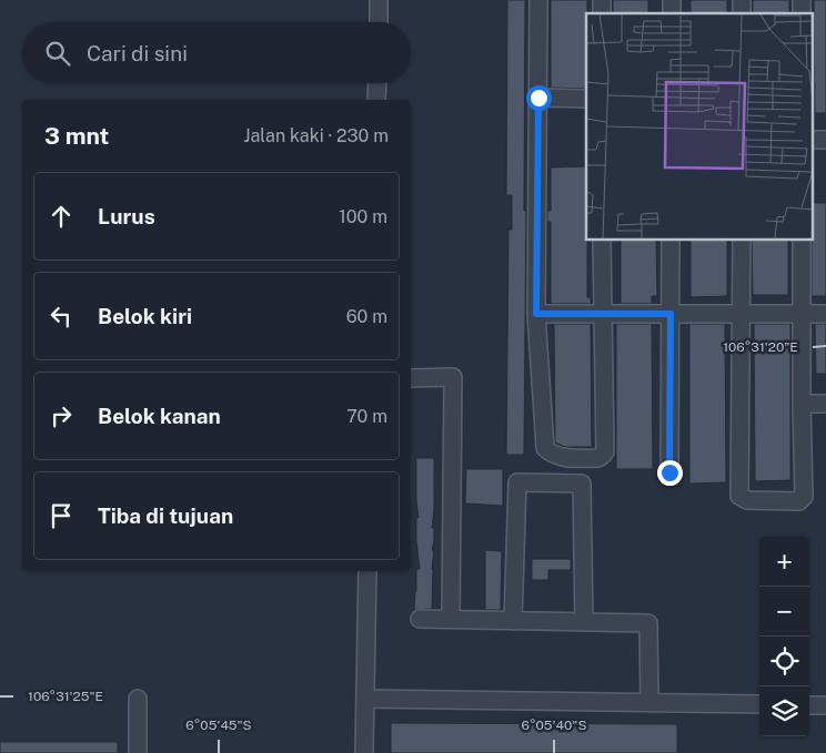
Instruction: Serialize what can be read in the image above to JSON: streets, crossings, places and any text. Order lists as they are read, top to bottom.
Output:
{
  "page": {
    "search": "Cari di sini",
    "heading": ["3 mnt", "Jalan kaki · 230 m"],
    "list": [
      ["Lurus", "100 m"],
      ["Belok kiri", "60 m"],
      ["Belok kanan", "70 m"],
      "Tiba di tujuan"
    ],
    "map_buttons": ["+", "−"]
  },
  "coordinates": [
    "106°31'20\"E",
    "106°31'25\"E",
    "6°05'45\"S",
    "6°05'40\"S"
  ]
}
